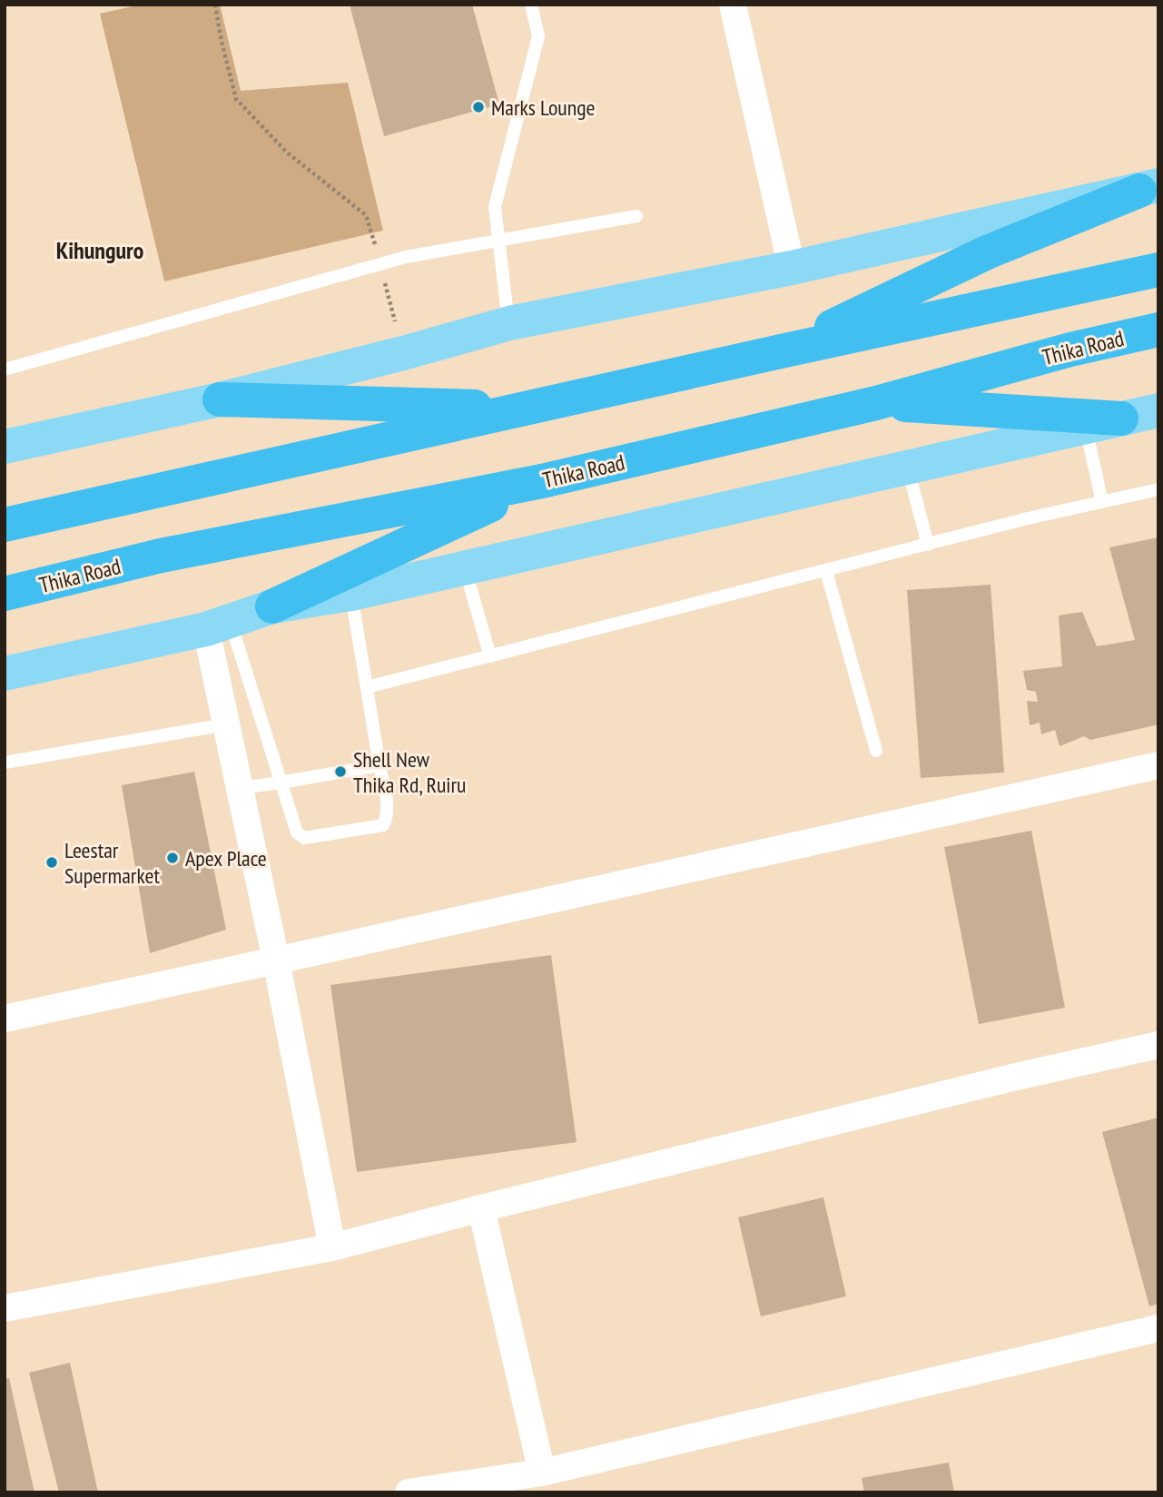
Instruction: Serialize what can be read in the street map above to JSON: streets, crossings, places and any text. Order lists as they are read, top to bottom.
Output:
{
  "streets": {
    "highway": ["Thika Road"]
  },
  "districts": ["Kihunguro"],
  "places": [
    "Marks Lounge",
    "Shell New Thika Rd, Ruiru",
    "Apex Place",
    "Leestar Supermarket"
  ]
}
